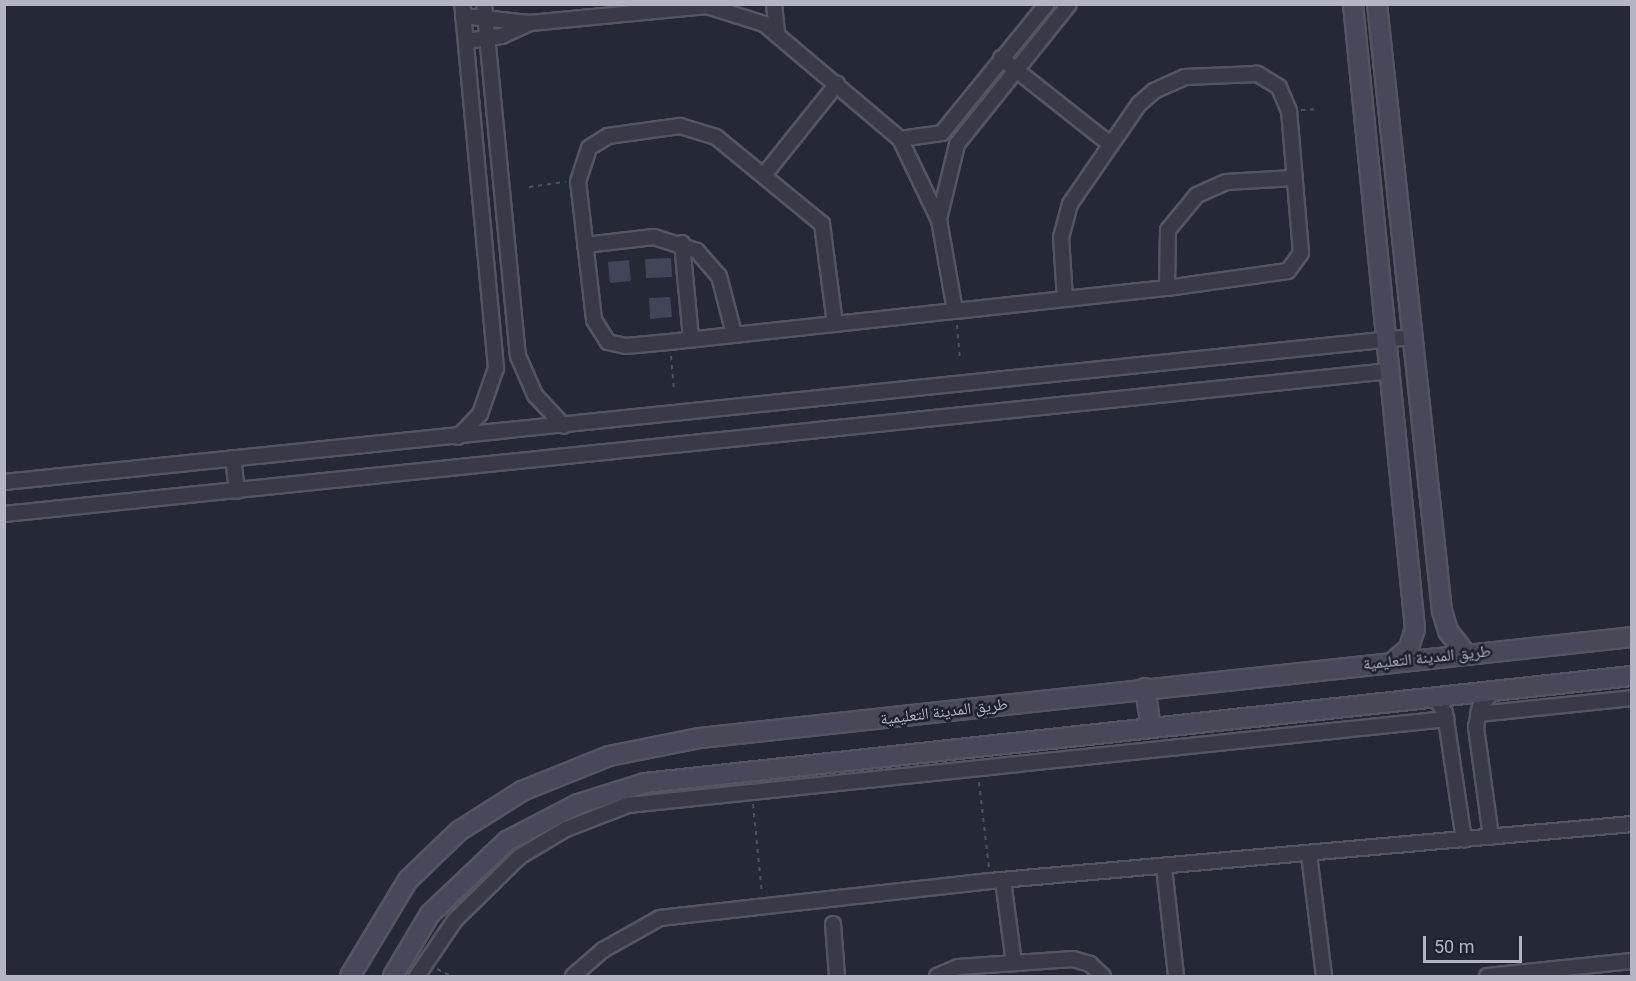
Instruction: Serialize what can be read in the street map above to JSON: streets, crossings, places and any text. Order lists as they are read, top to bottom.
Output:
{
  "streets": {
    "street": ["طريق المدينة التعليمية"]
  },
  "scale_bar": "50 m"
}
